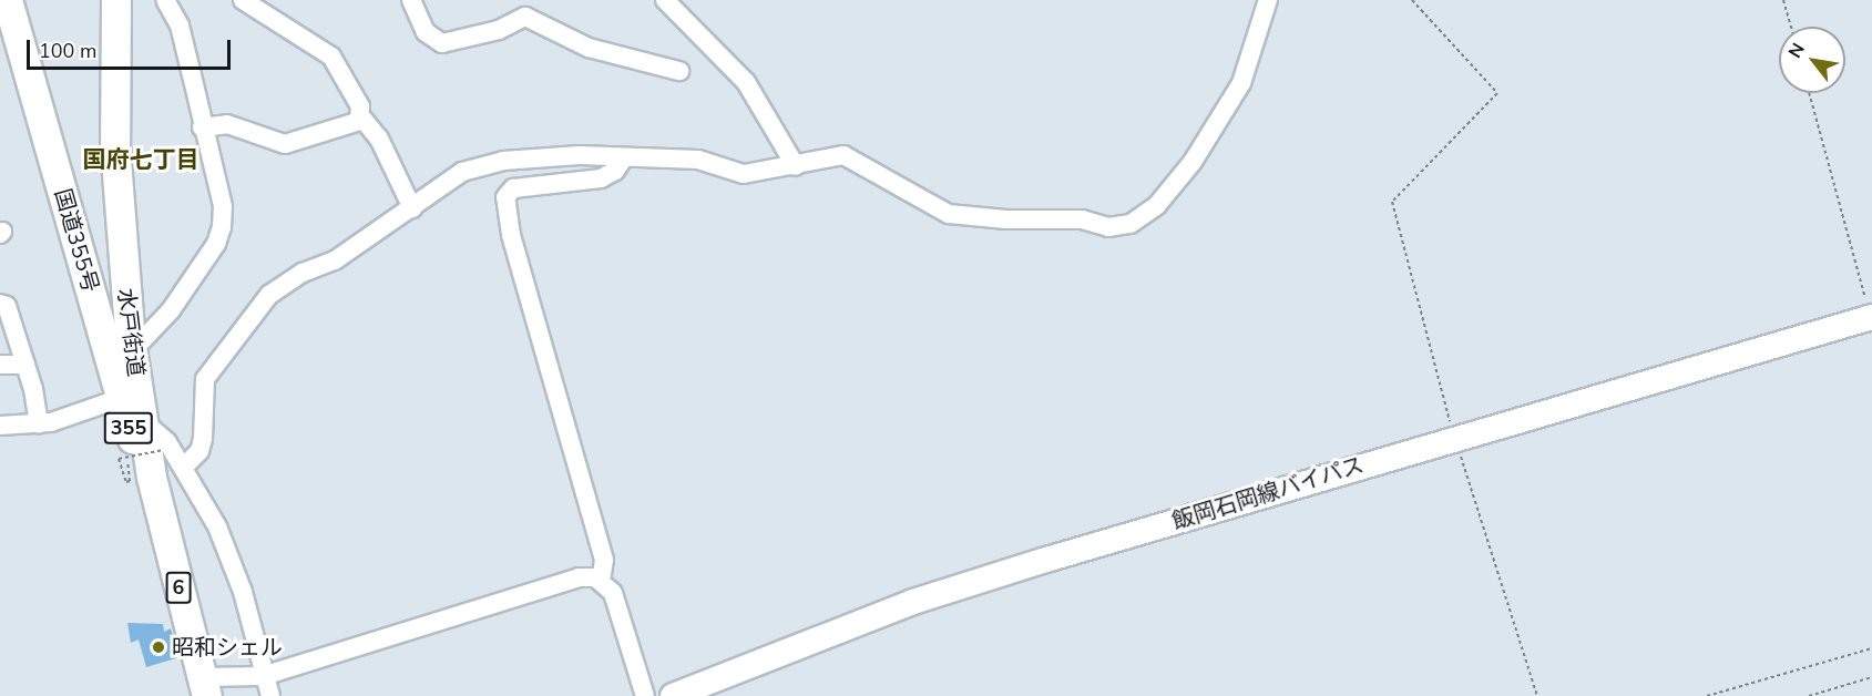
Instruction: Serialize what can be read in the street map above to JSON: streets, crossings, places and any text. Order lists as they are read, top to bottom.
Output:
{
  "streets": {
    "highway": ["国道355号", "水戸街道", "6"],
    "main road": ["飯岡石岡線バイパス"]
  },
  "crossings": [
    ["国道355号", "水戸街道"]
  ],
  "districts": ["国府七丁目"],
  "places": ["昭和シェル"],
  "scale_bar": "100 m",
  "north": "top left"
}
